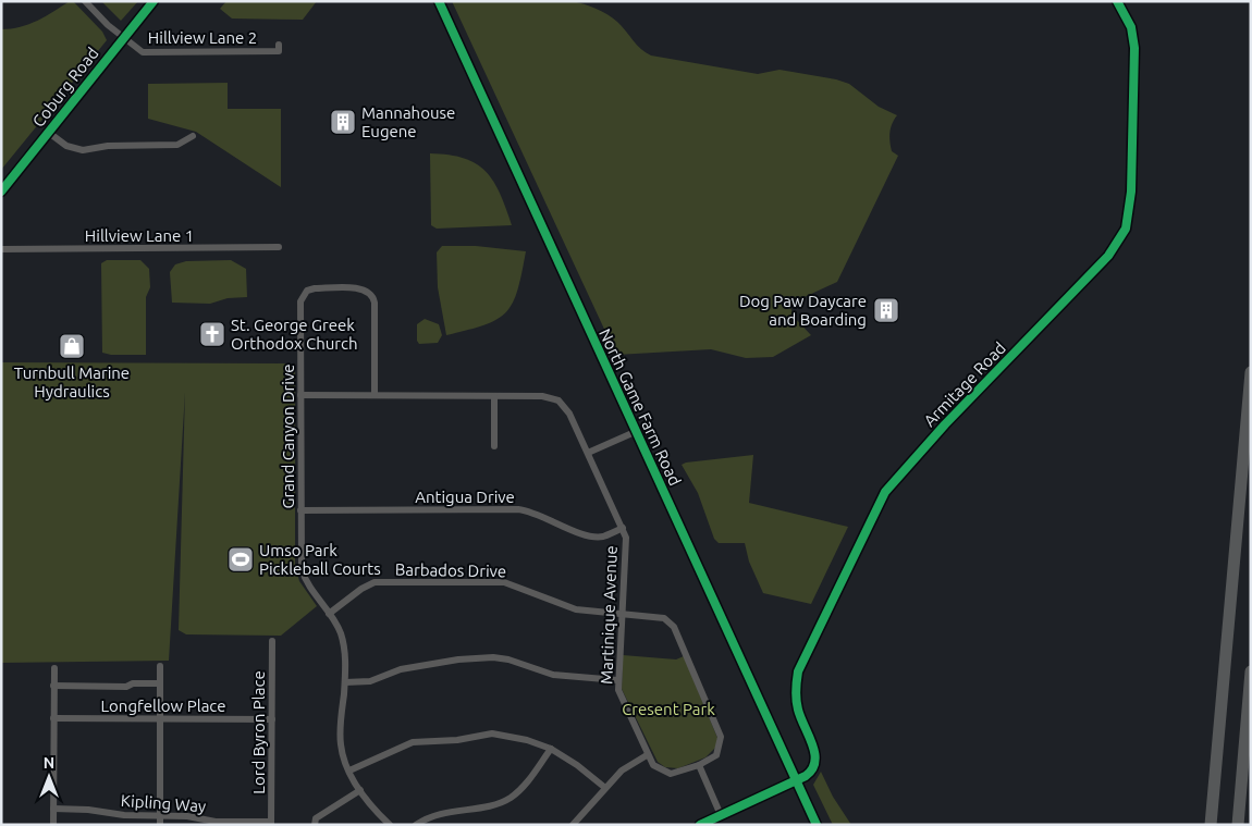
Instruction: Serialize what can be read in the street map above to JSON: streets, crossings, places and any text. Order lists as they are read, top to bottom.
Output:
{
  "streets": {
    "main road": ["Coburg Road", "North Game Farm Road"],
    "street": [
      "Hillview Lane 2",
      "Hillview Lane 1",
      "Armitage Road",
      "Grand Canyon Drive",
      "Antigua Drive",
      "Barbados Drive",
      "Martinique Avenue",
      "Longfellow Place",
      "Lord Byron Place",
      "Kipling Way"
    ]
  },
  "crossings": [
    ["Hillview Lane 2", "Coburg Road"],
    ["Armitage Road", "North Game Farm Road"],
    ["Grand Canyon Drive", "Antigua Drive"],
    ["Grand Canyon Drive", "Barbados Drive"],
    ["Grand Canyon Drive", "Martinique Avenue"],
    ["Antigua Drive", "Martinique Avenue"],
    ["Barbados Drive", "Martinique Avenue"],
    ["Longfellow Place", "Lord Byron Place"],
    ["Lord Byron Place", "Kipling Way"]
  ],
  "parks": ["Cresent Park"],
  "places": {
    "building": ["Mannahouse Eugene", "Dog Paw Daycare and Boarding"],
    "church": ["St. George Greek Orthodox Church"],
    "shop": ["Turnbull Marine Hydraulics"],
    "sports": ["Umso Park Pickleball Courts"]
  },
  "north": "top"
}
